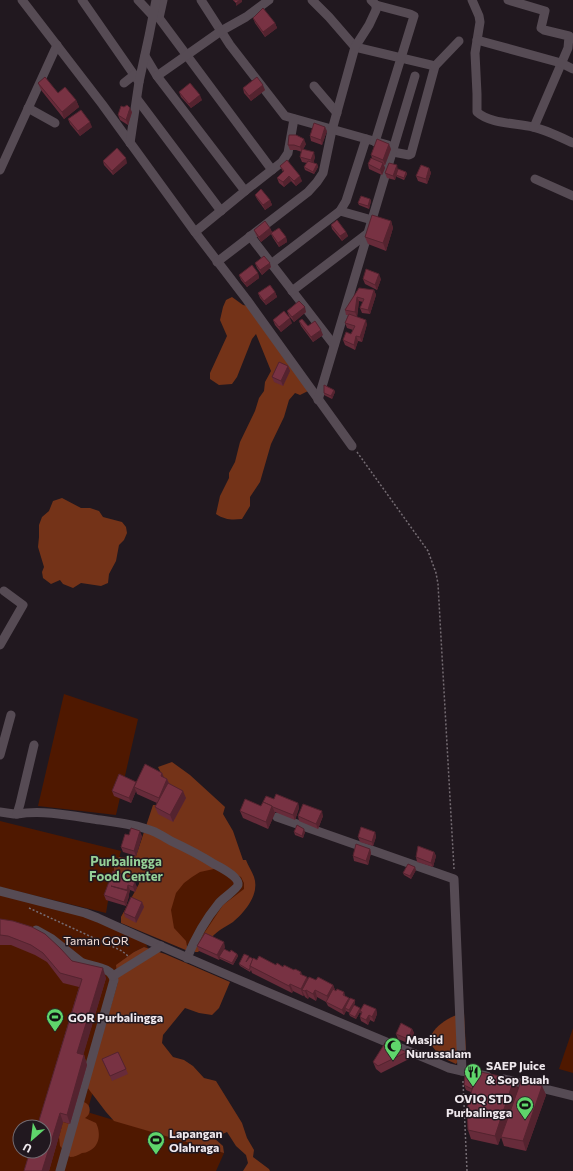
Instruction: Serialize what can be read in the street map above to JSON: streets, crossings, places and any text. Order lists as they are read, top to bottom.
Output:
{
  "districts": ["Purbalingga Food Center"],
  "parks": ["Taman GOR"],
  "places": {
    "sports": ["GOR Purbalingga", "OVIQ STD Purbalingga", "Lapangan Olahraga"],
    "mosque": ["Masjid Nurussalam"],
    "restaurant": ["SAEP Juice & Sop Buah"]
  },
  "north": "bottom left"
}
